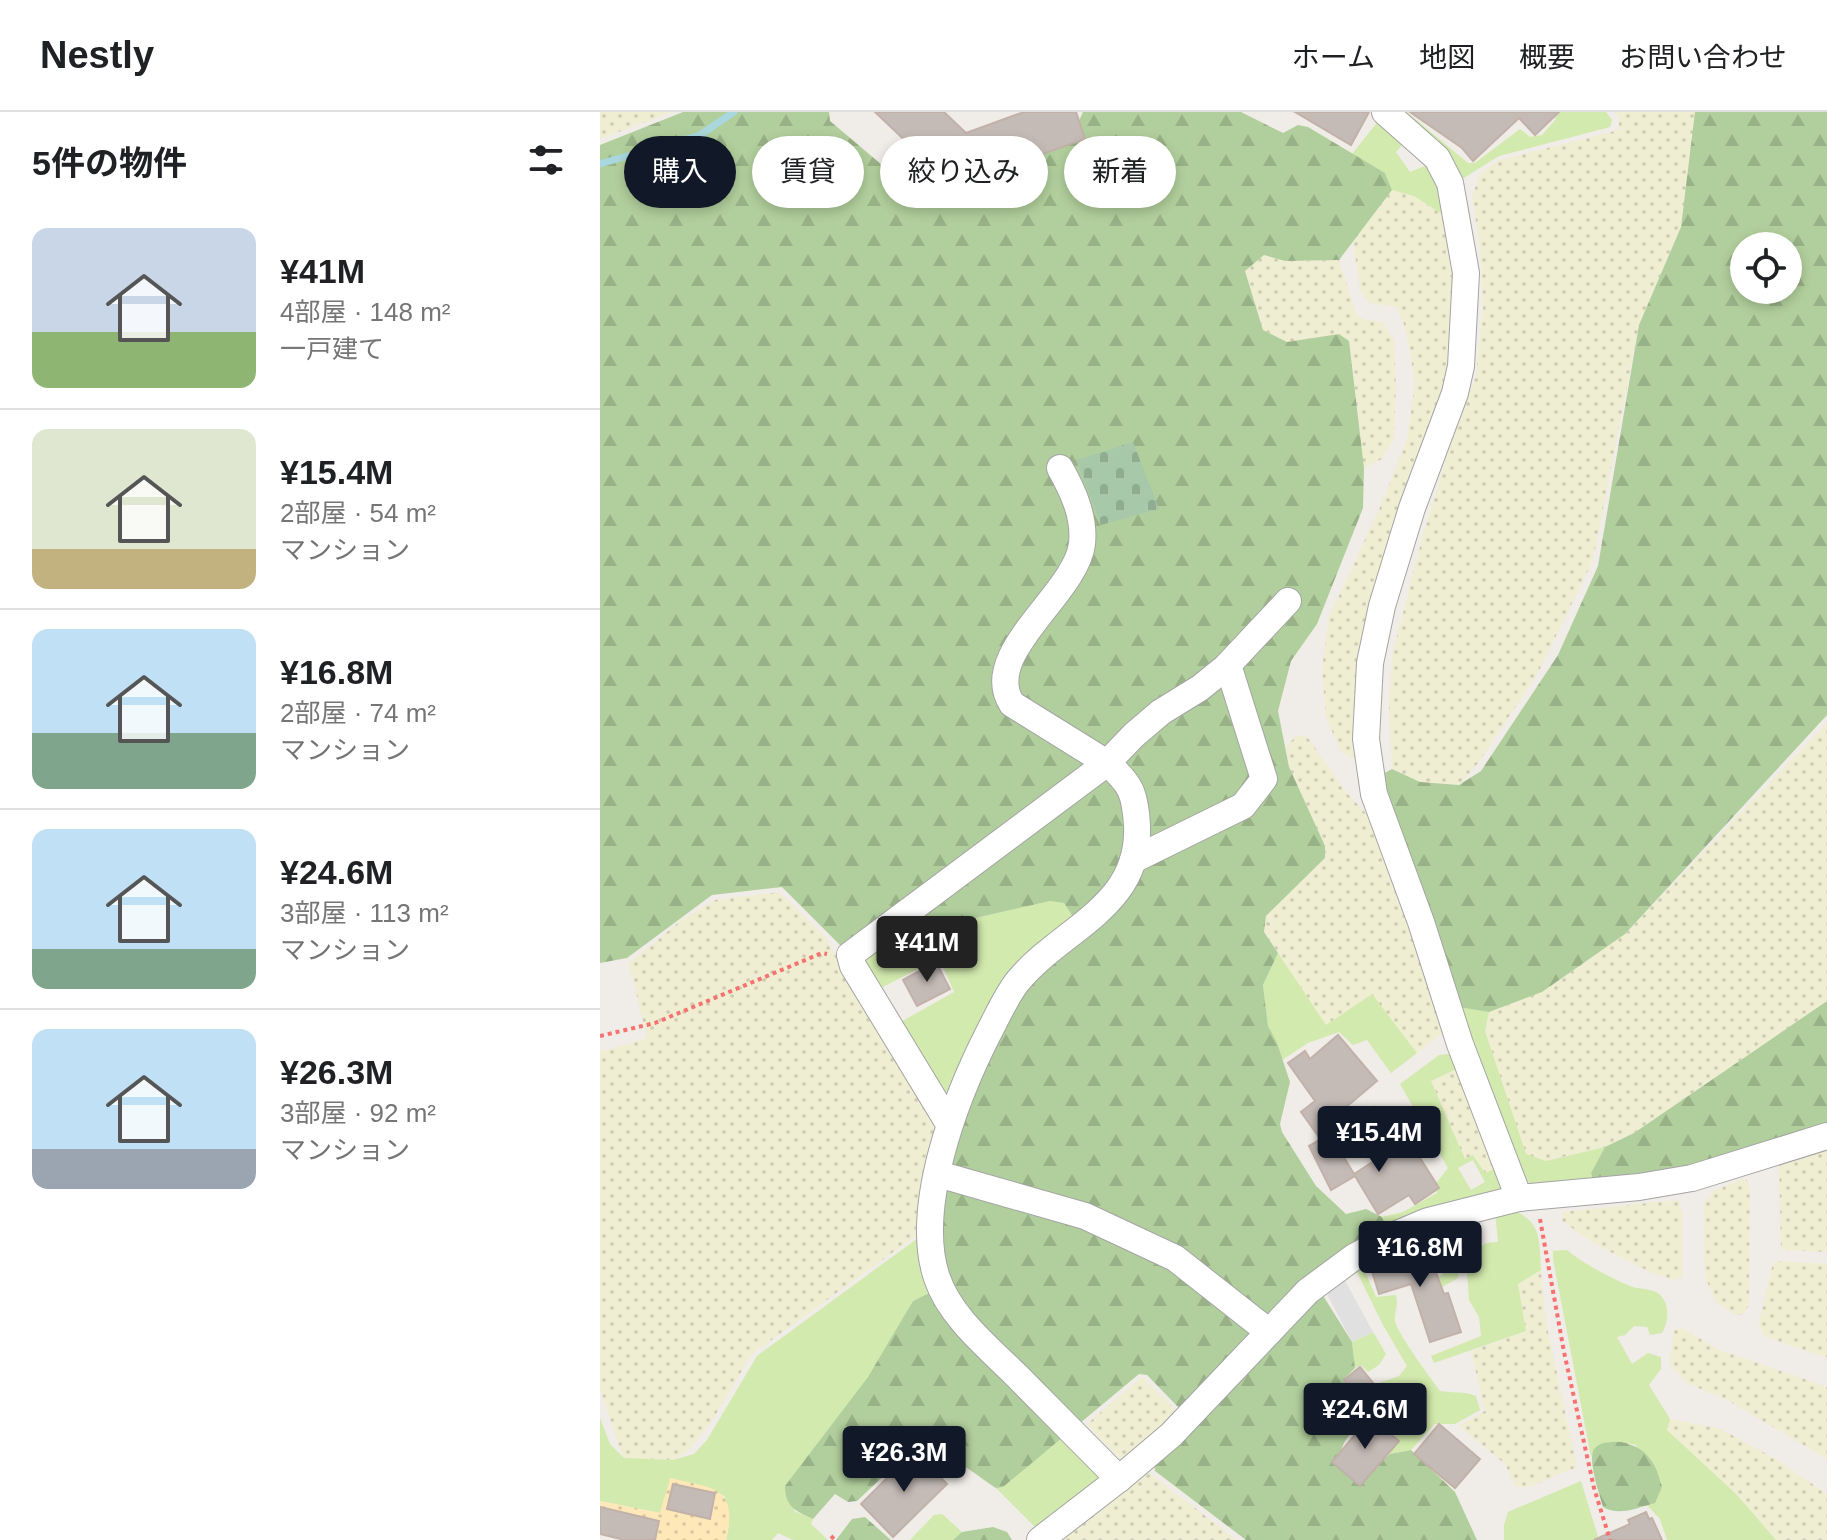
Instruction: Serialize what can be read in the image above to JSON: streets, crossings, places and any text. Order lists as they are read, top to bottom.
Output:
{
  "page": {
    "header": "Nestly",
    "nav": [
      "ホーム",
      "地図",
      "概要",
      "お問い合わせ"
    ],
    "heading": "5件の物件",
    "chip": [
      "購入",
      "賃貸",
      "絞り込み",
      "新着"
    ],
    "list": [
      {
        "name": "¥41M",
        "note": "4部屋 · 148 m² · 一戸建て"
      },
      {
        "name": "¥15.4M",
        "note": "2部屋 · 54 m² · マンション"
      },
      {
        "name": "¥16.8M",
        "note": "2部屋 · 74 m² · マンション"
      },
      {
        "name": "¥24.6M",
        "note": "3部屋 · 113 m² · マンション"
      },
      {
        "name": "¥26.3M",
        "note": "3部屋 · 92 m² · マンション"
      }
    ],
    "price": [
      "¥41M",
      "¥15.4M",
      "¥16.8M",
      "¥24.6M",
      "¥26.3M"
    ]
  }
}
